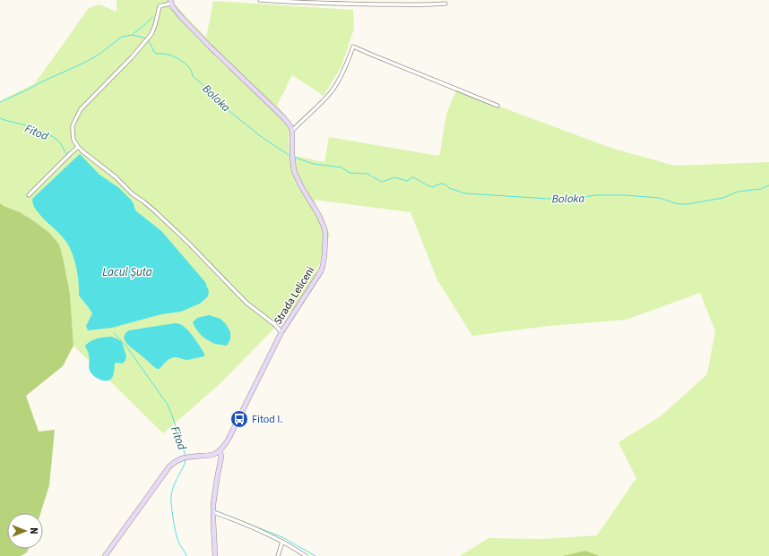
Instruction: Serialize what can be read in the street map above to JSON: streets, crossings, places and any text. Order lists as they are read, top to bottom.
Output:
{
  "streets": {
    "main road": ["Strada Leliceni"]
  },
  "water": ["Boloka", "Fitod", "Lacul Șuta"],
  "places": {
    "bus stop": ["Fitod I."]
  },
  "north": "right"
}
